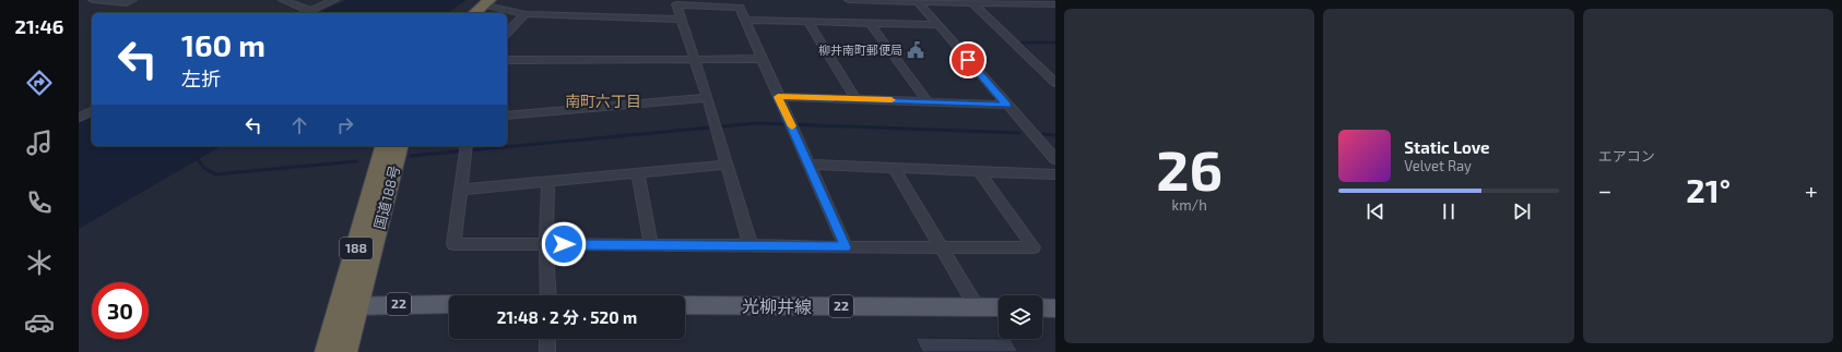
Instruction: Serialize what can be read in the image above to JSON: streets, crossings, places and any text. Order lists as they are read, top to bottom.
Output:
{
  "streets": {
    "highway": ["国道188号", "188"],
    "main road": ["22", "光柳井線"]
  },
  "crossings": [
    ["国道188号", "22"]
  ],
  "districts": ["南町六丁目"],
  "places": {
    "public building": ["柳井南町郵便局"]
  },
  "page": {
    "tabs": "21:46",
    "tile": [
      ["26", "km/h"],
      "エアコン"
    ],
    "turn": ["160 m", "左折"],
    "song": ["Static Love", "Velvet Ray"],
    "heat": ["−", "21°", "+"],
    "limit": "30",
    "trip": "21:48 · 2 分 · 520 m"
  }
}
